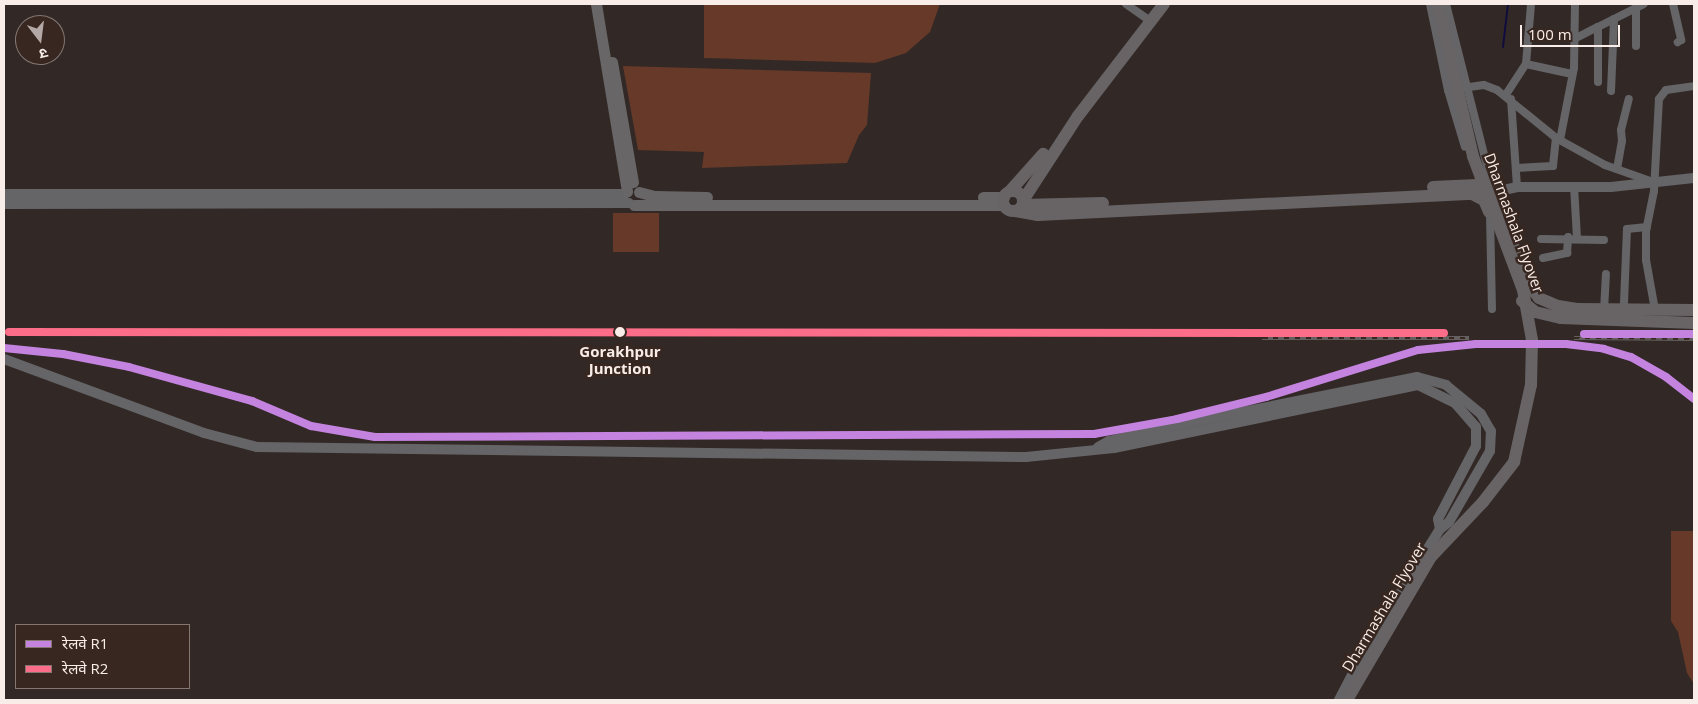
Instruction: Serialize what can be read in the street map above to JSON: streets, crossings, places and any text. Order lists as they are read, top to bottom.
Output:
{
  "streets": {
    "main road": ["Dharmashala Flyover"]
  },
  "places": ["Gorakhpur Junction"],
  "lines": ["rail line R2", "rail line R1"],
  "legend": ["रेलवे R1", "रेलवे R2"],
  "scale_bar": "100 m",
  "north": "bottom"
}
